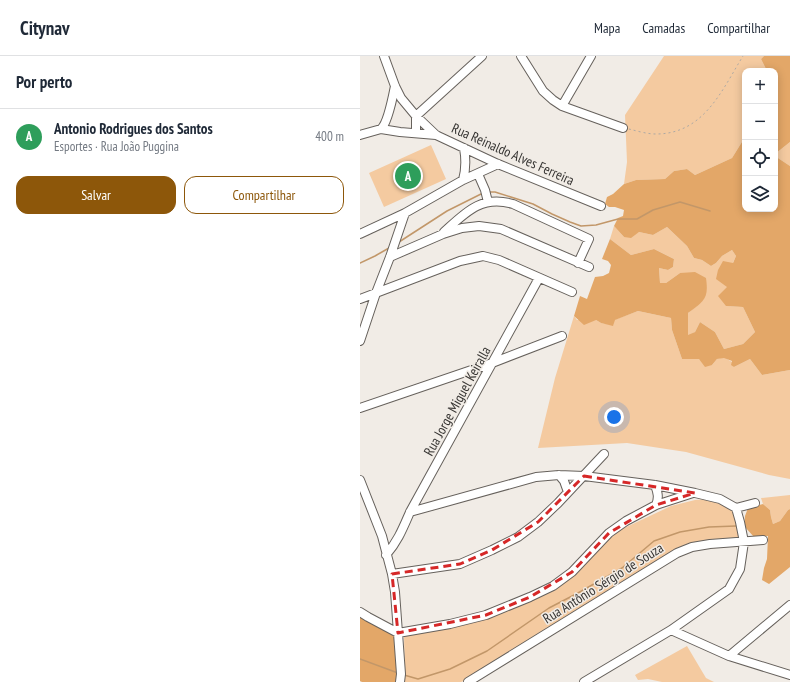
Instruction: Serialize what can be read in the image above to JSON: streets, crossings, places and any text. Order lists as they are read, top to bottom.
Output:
{
  "streets": {
    "street": ["Rua Reinaldo Alves Ferreira", "Rua Jorge Miguel Keiralla", "Rua Antônio Sérgio de Souza"]
  },
  "page": {
    "header": "Citynav",
    "nav": ["Mapa", "Camadas", "Compartilhar"],
    "heading": "Por perto",
    "map_buttons": ["+", "−"],
    "list": [
      {
        "mark": "A",
        "name": "Antonio Rodrigues dos Santos",
        "note": "Esportes · Rua João Puggina",
        "value": "400 m"
      }
    ],
    "pins": "A",
    "buttons": ["Salvar", "Compartilhar"]
  }
}
